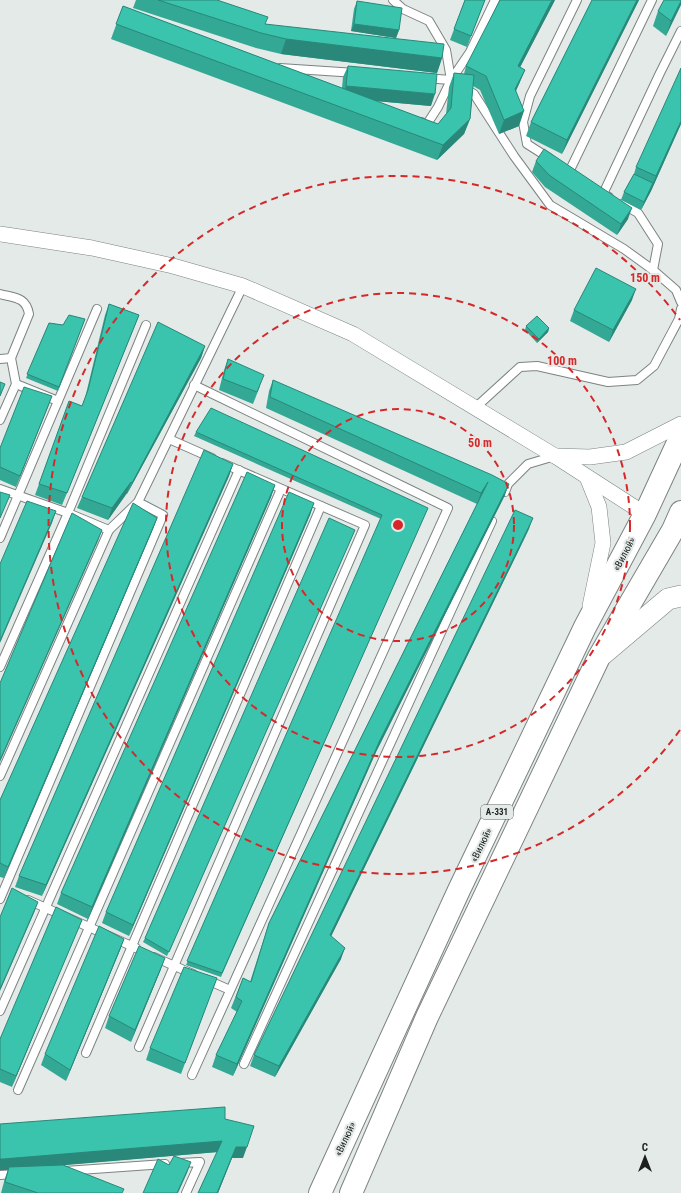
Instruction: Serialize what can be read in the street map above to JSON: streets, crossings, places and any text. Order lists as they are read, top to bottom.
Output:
{
  "streets": {
    "highway": ["«Вилюй»", "А-331"]
  },
  "north": "top",
  "rings": ["150 m", "100 m", "50 m"]
}
